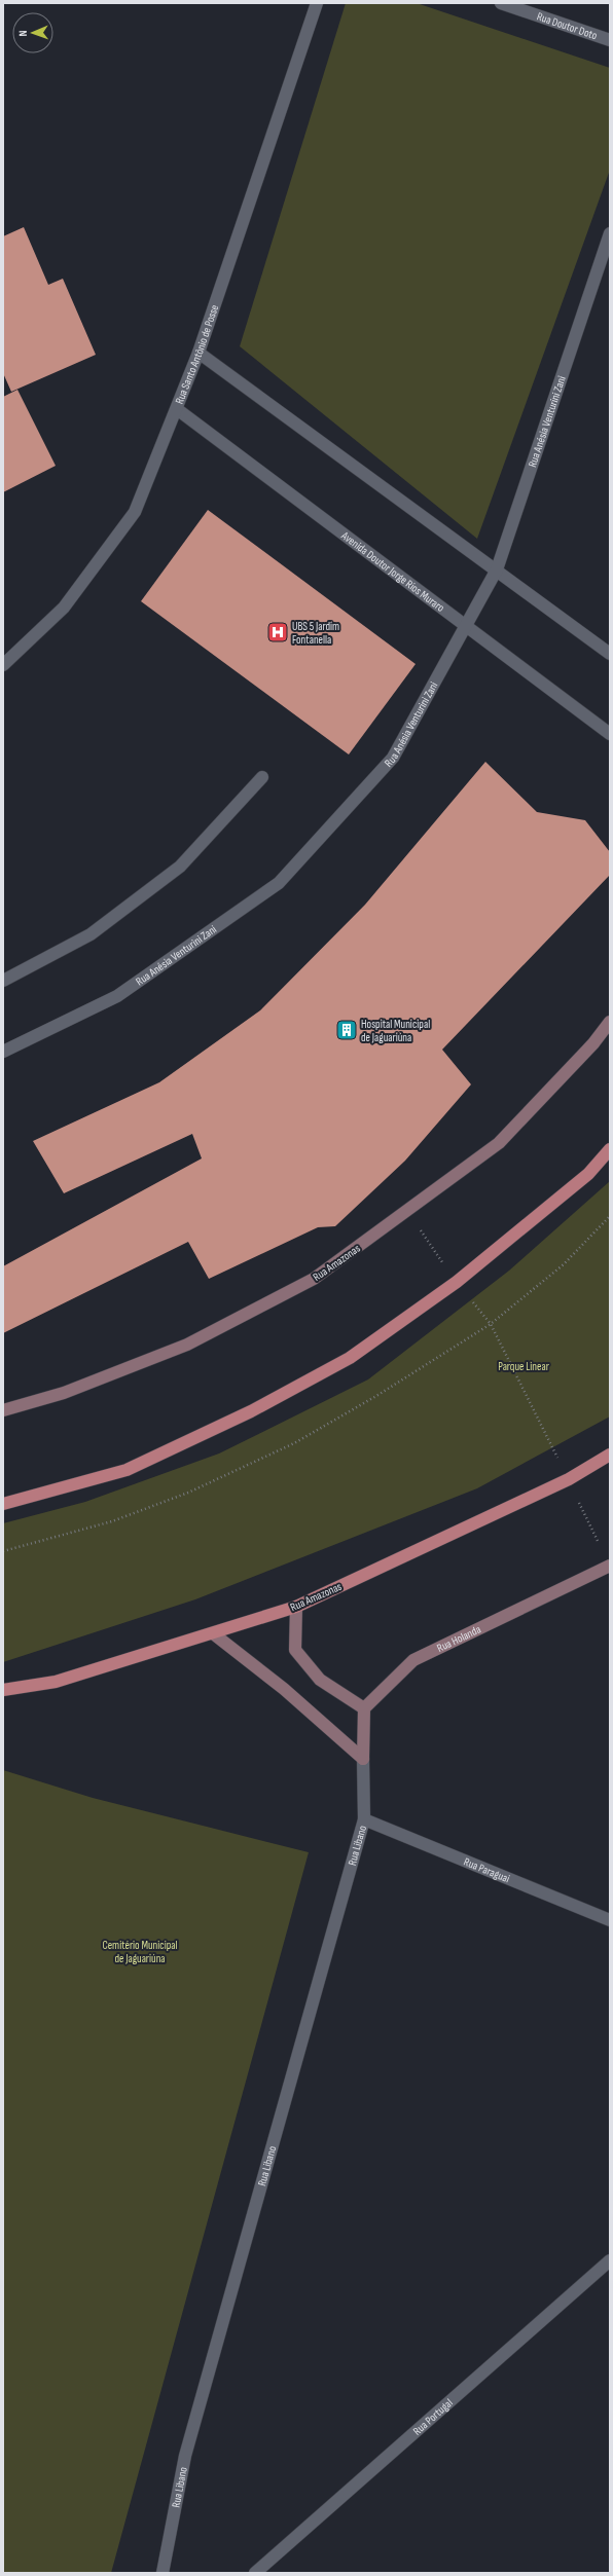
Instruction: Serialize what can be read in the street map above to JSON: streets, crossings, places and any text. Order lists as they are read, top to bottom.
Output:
{
  "streets": {
    "main road": ["Rua Amazonas"],
    "street": [
      "Rua Doutor Doto",
      "Rua Santo Antônio de Posse",
      "Rua Anésia Venturini Zani",
      "Avenida Doutor Jorge Rios Muraro",
      "Rua Holanda",
      "Rua Libano",
      "Rua Paraguai",
      "Rua Portugal"
    ]
  },
  "crossings": [
    ["Rua Santo Antônio de Posse", "Avenida Doutor Jorge Rios Muraro"],
    ["Rua Anésia Venturini Zani", "Avenida Doutor Jorge Rios Muraro"],
    ["Rua Libano", "Rua Paraguai"]
  ],
  "parks": ["Parque Linear", "Cemitério Municipal de Jaguariúna"],
  "places": {
    "hospital": ["UBS 5 Jardim Fontanella"],
    "building": ["Hospital Municipal de Jaguariúna"]
  },
  "north": "left"
}
